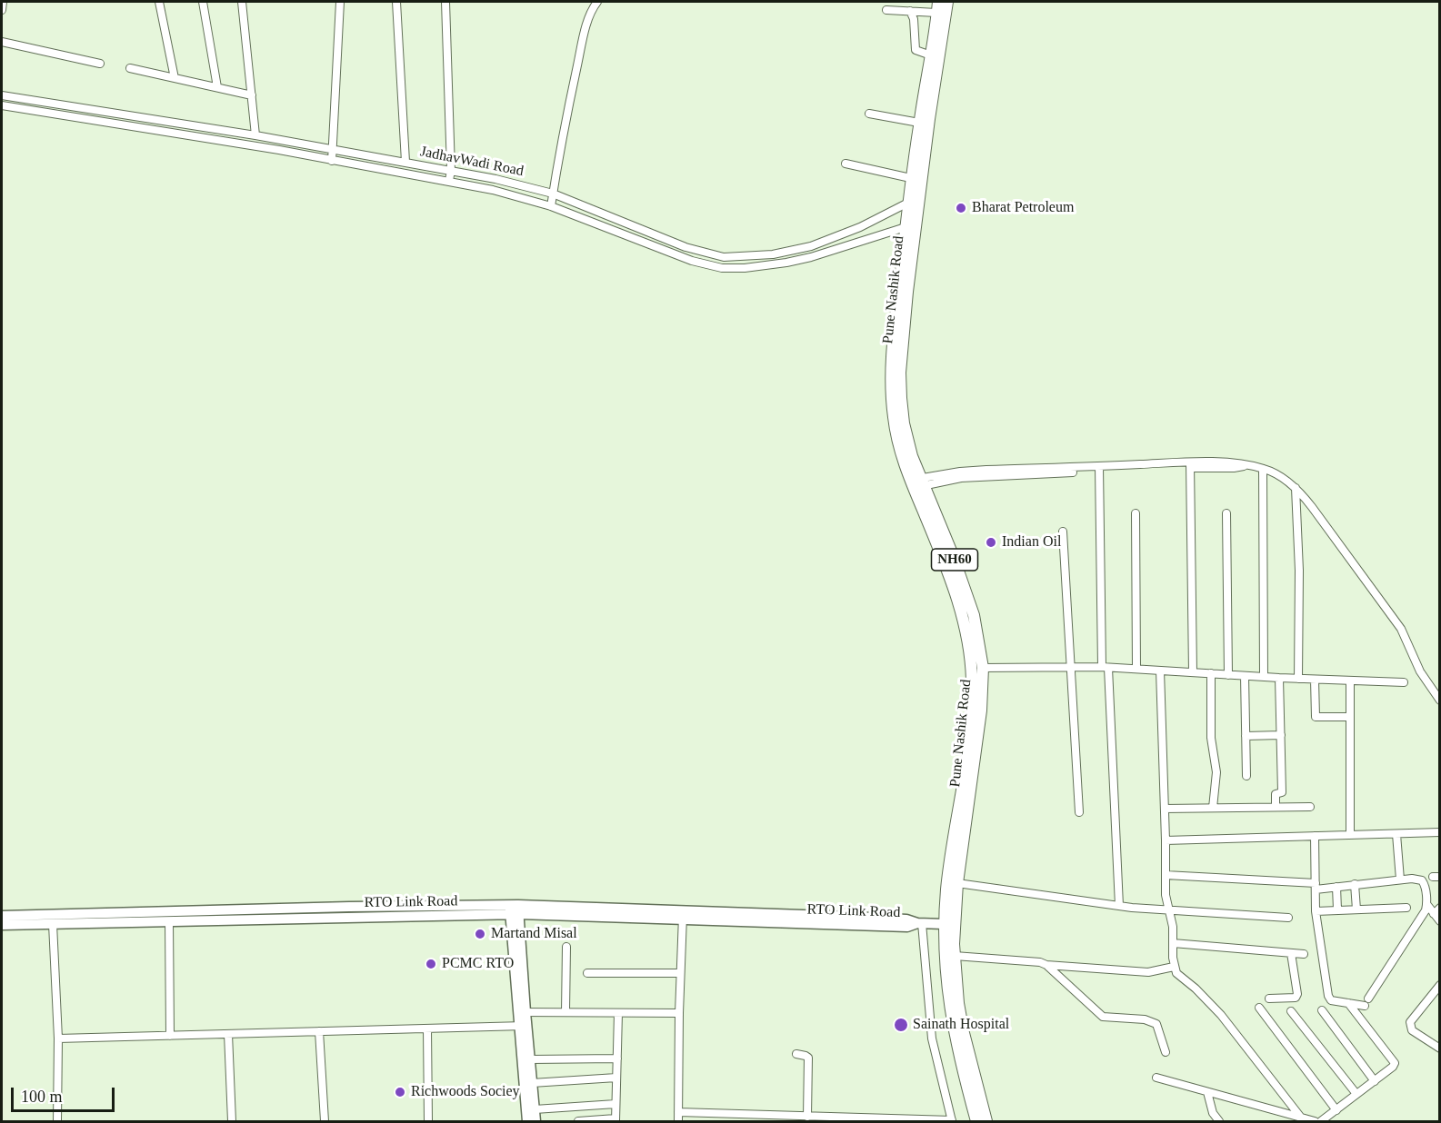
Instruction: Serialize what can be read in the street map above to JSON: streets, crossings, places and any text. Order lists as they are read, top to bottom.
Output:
{
  "streets": {
    "highway": ["Pune Nashik Road", "NH60"],
    "main road": ["RTO Link Road"],
    "street": ["JadhavWadi Road"]
  },
  "crossings": [
    ["JadhavWadi Road", "Pune Nashik Road"],
    ["Pune Nashik Road", "RTO Link Road"]
  ],
  "places": [
    "Bharat Petroleum",
    "Indian Oil",
    "Martand Misal",
    "PCMC RTO",
    "Sainath Hospital",
    "Richwoods Sociey"
  ],
  "scale_bar": "100 m"
}
